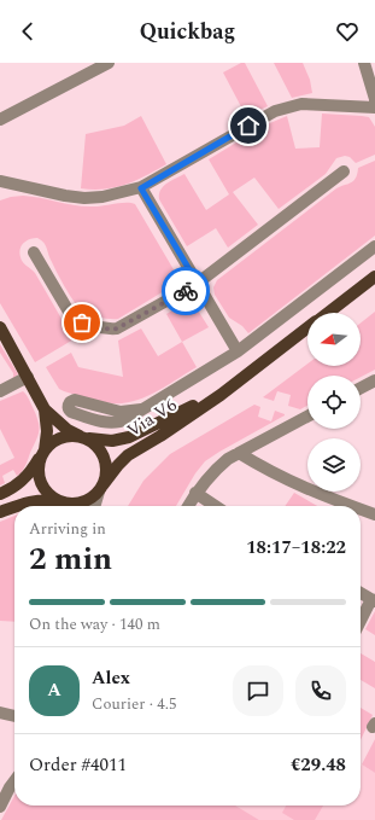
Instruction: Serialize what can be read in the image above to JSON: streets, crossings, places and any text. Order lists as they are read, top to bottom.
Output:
{
  "streets": {
    "main road": ["Via V6"]
  },
  "north": "left",
  "page": {
    "header": "Quickbag",
    "heading": ["2 min", "Arriving in", "18:17–18:22"],
    "panel": [
      "Alex",
      "Courier · 4.5",
      "Order #4011",
      "€29.48"
    ],
    "bar": "On the way · 140 m",
    "round": "A"
  }
}
